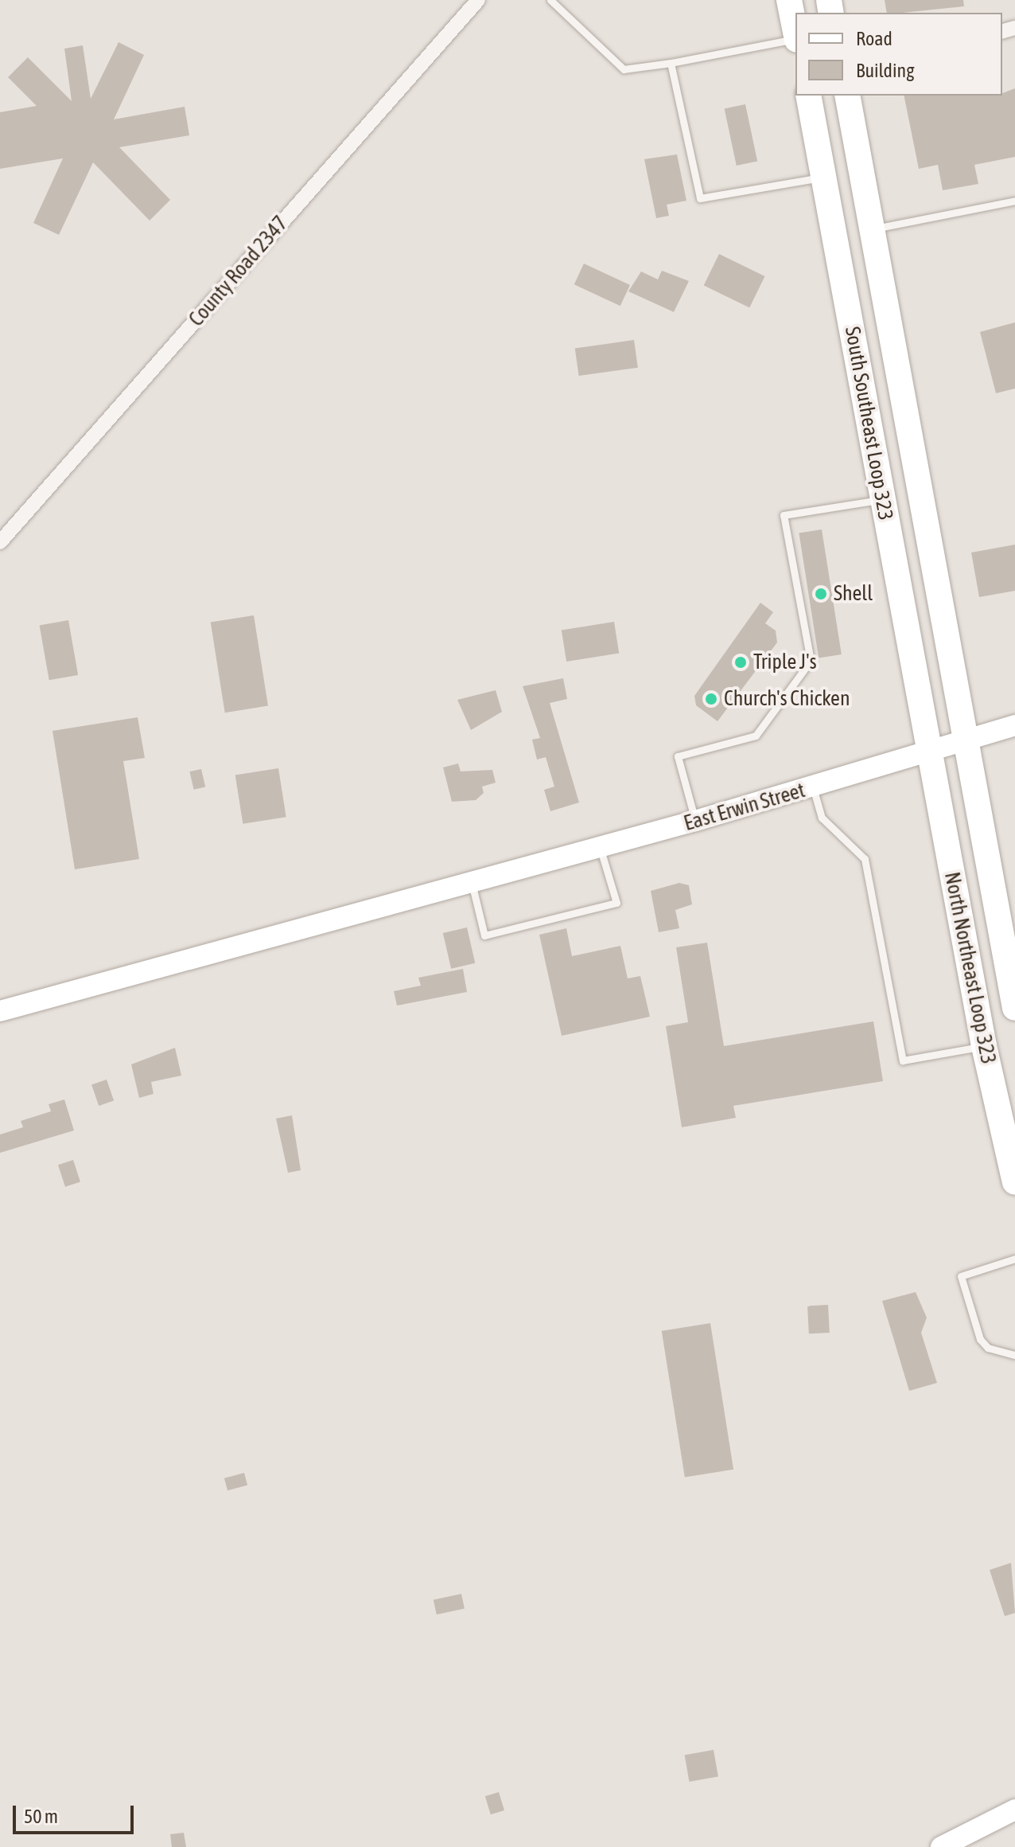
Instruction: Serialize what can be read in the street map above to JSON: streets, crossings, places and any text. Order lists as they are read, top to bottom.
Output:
{
  "streets": {
    "highway": ["South Southeast Loop 323", "North Northeast Loop 323"],
    "main road": ["East Erwin Street"],
    "street": ["County Road 2347"]
  },
  "crossings": [
    ["South Southeast Loop 323", "East Erwin Street"],
    ["South Southeast Loop 323", "North Northeast Loop 323"],
    ["East Erwin Street", "North Northeast Loop 323"]
  ],
  "places": ["Shell", "Triple J's", "Church's Chicken"],
  "legend": ["Road", "Building"],
  "scale_bar": "50 m"
}
